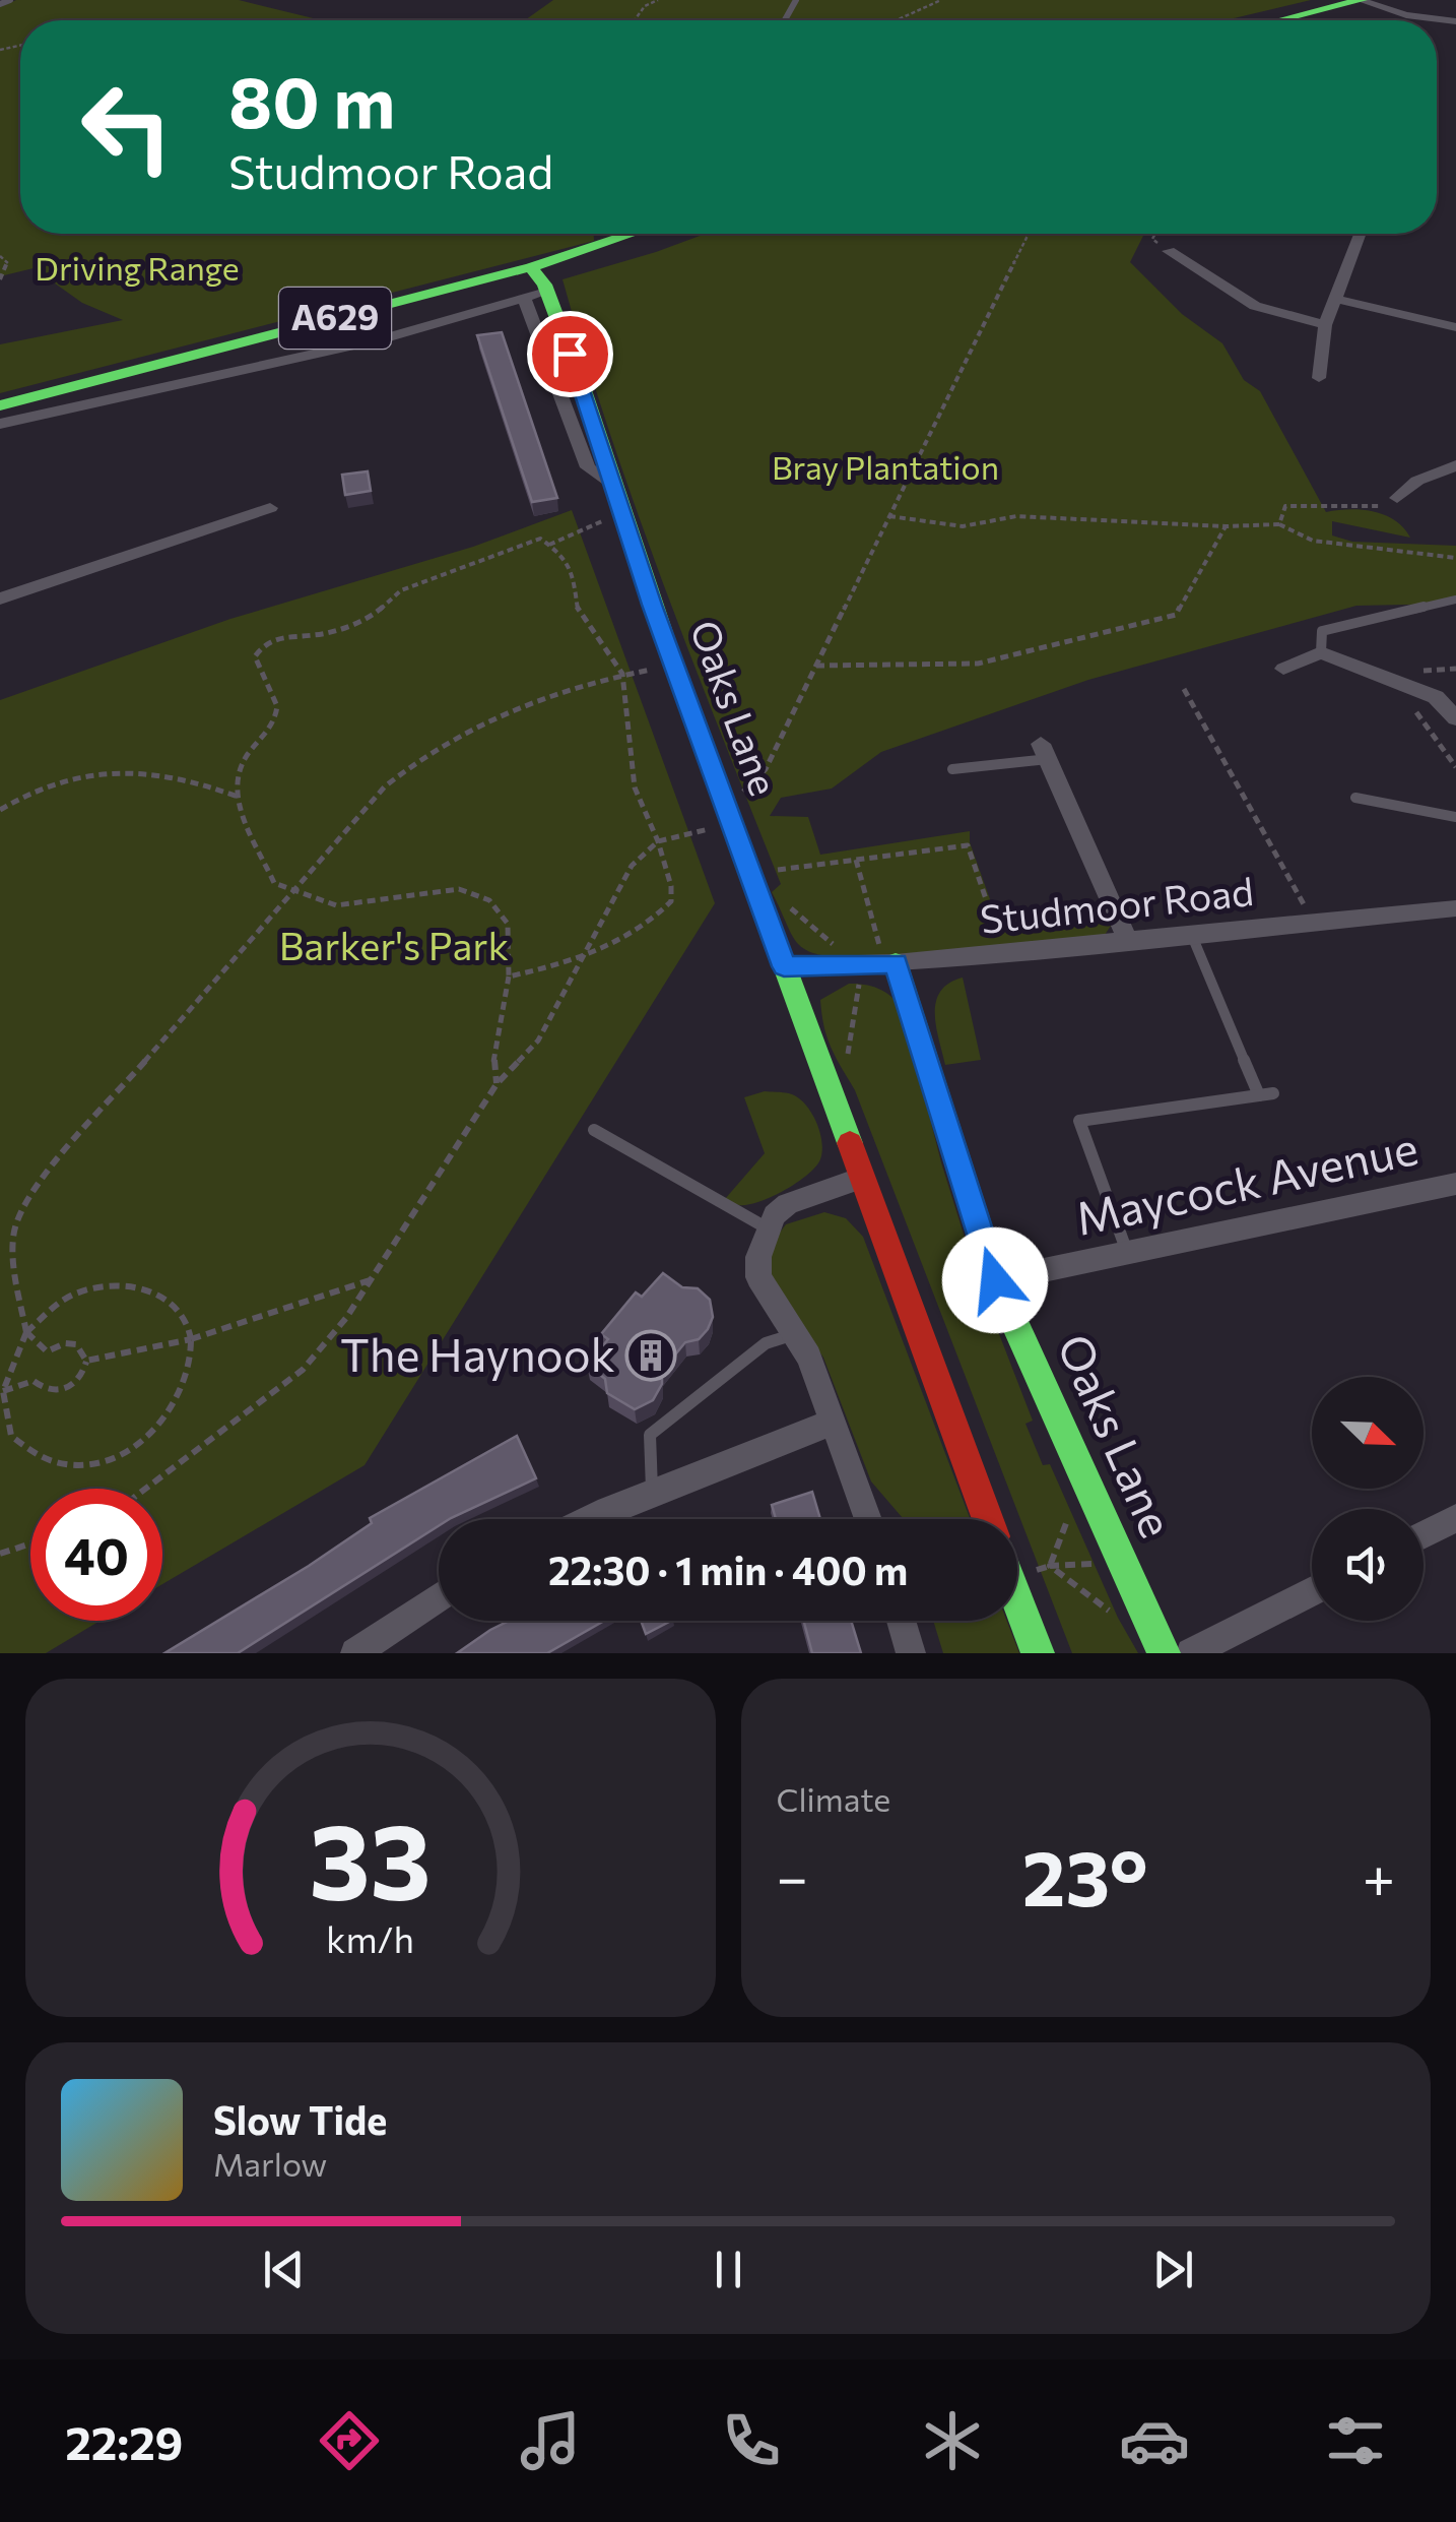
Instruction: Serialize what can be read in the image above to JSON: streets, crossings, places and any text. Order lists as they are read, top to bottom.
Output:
{
  "streets": {
    "street": [
      "A629",
      "Oaks Lane",
      "Studmoor Road",
      "Maycock Avenue"
    ]
  },
  "crossings": [
    ["A629", "Oaks Lane"],
    ["Oaks Lane", "Studmoor Road"],
    ["Oaks Lane", "Maycock Avenue"]
  ],
  "parks": ["Driving Range", "Bray Plantation", "Barker's Park"],
  "places": {
    "building": ["The Haynook"]
  },
  "north": "bottom right",
  "page": {
    "turn": ["80 m", "Studmoor Road"],
    "limit": "40",
    "trip": "22:30 · 1 min · 400 m",
    "tile": "Climate",
    "heat": ["−", "23°", "+"],
    "song": ["Slow Tide", "Marlow"],
    "tabs": "22:29",
    "gauge": ["33", "km/h"]
  }
}
